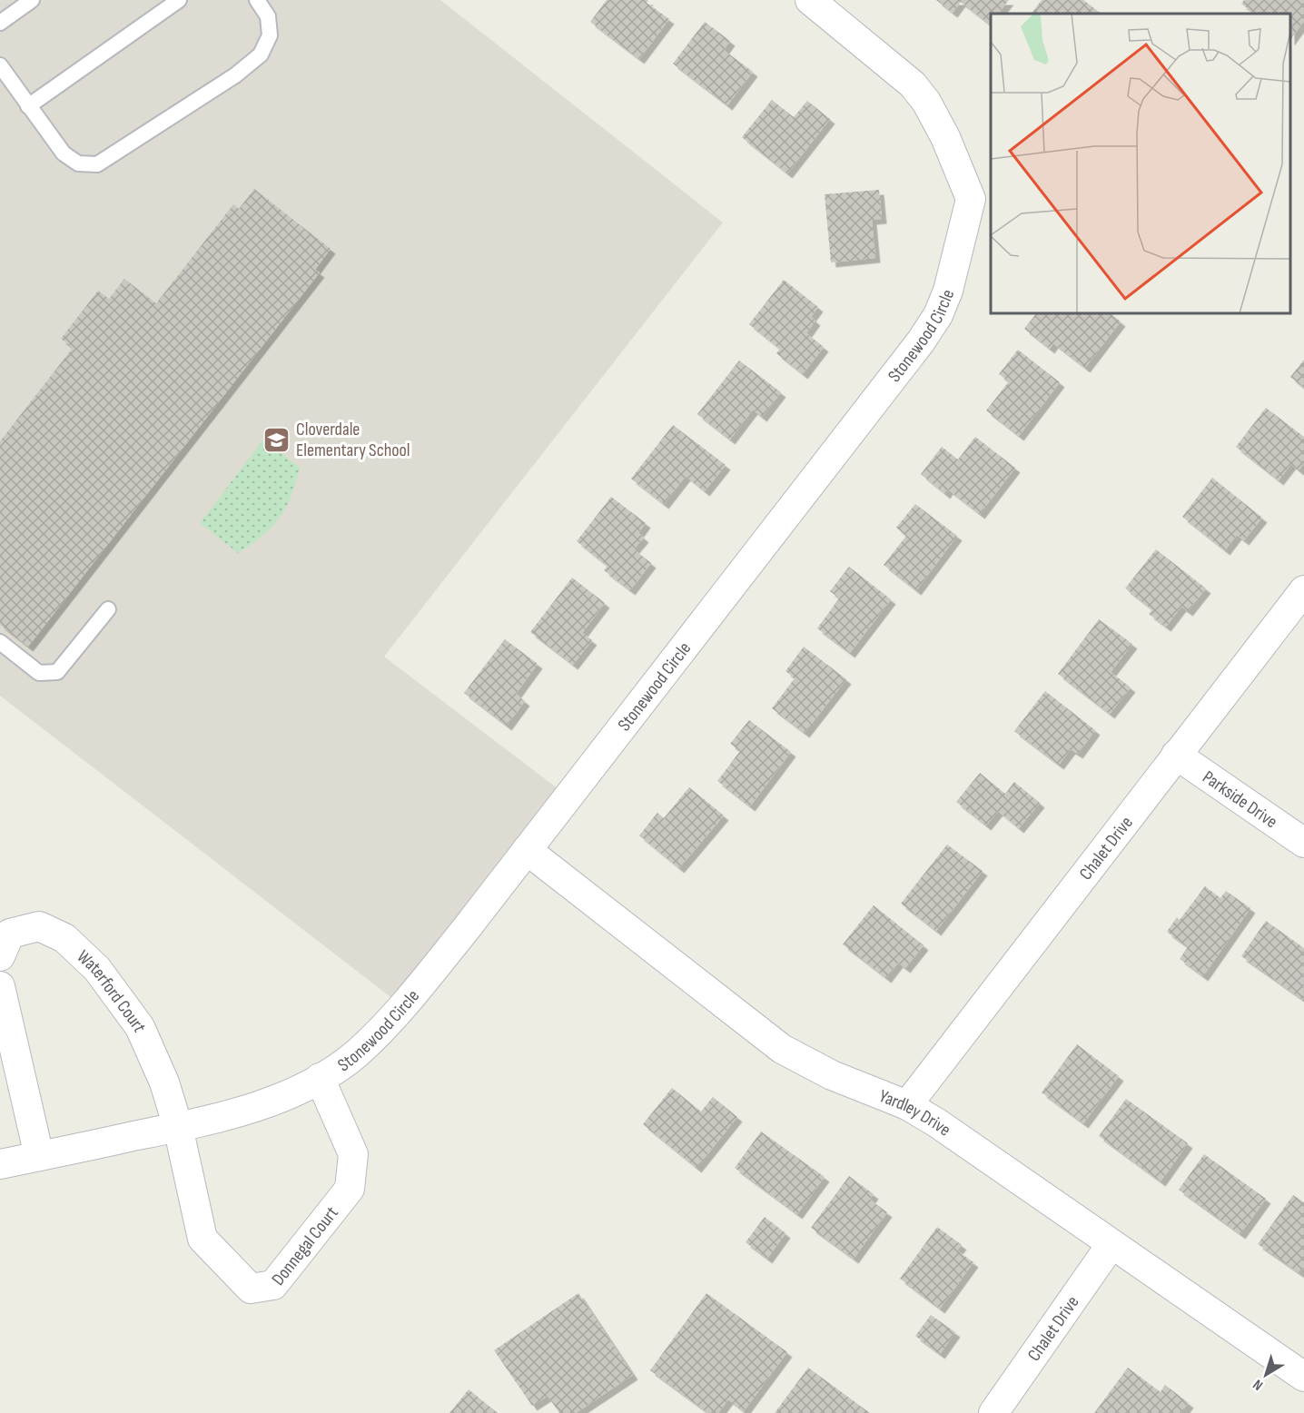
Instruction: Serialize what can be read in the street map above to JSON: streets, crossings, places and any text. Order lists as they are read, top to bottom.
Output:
{
  "streets": {
    "street": [
      "Stonewood Circle",
      "Parkside Drive",
      "Chalet Drive",
      "Waterford Court",
      "Yardley Drive",
      "Donnegal Court"
    ]
  },
  "crossings": [
    ["Stonewood Circle", "Waterford Court"],
    ["Stonewood Circle", "Yardley Drive"],
    ["Stonewood Circle", "Donnegal Court"],
    ["Parkside Drive", "Chalet Drive"],
    ["Chalet Drive", "Yardley Drive"],
    ["Waterford Court", "Donnegal Court"]
  ],
  "places": {
    "school or university": ["Cloverdale Elementary School"]
  },
  "north": "bottom left"
}
